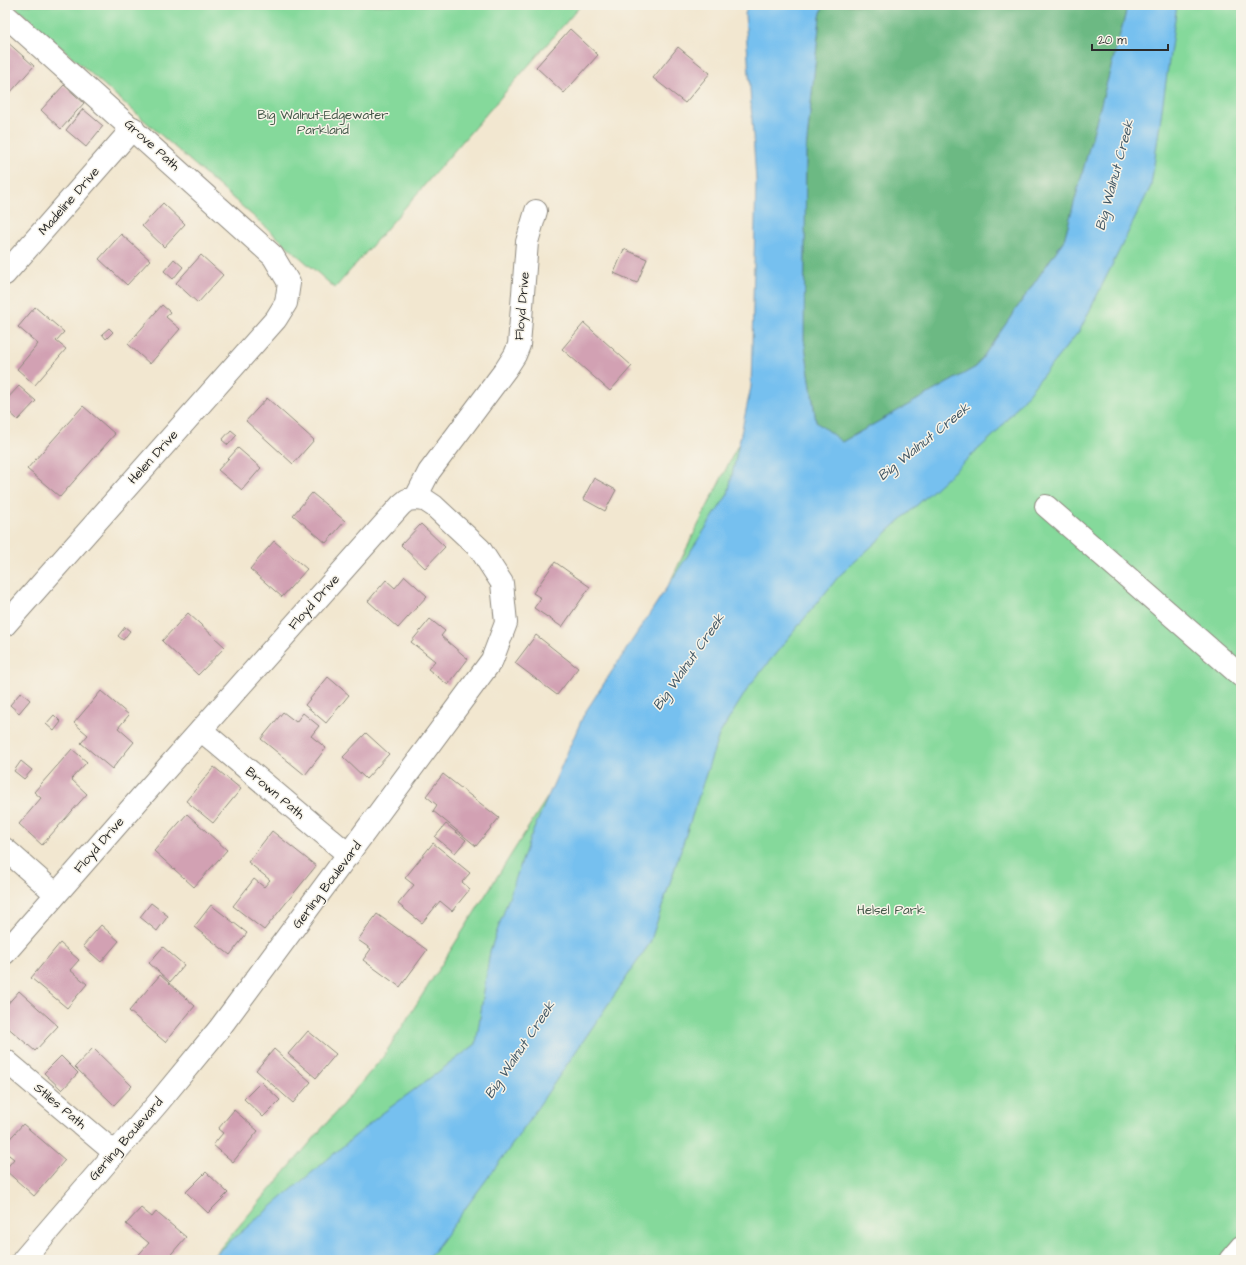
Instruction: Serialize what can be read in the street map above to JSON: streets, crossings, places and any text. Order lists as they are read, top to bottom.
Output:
{
  "streets": {
    "street": [
      "Grove Path",
      "Madeline Drive",
      "Floyd Drive",
      "Helen Drive",
      "Brown Path",
      "Gerling Boulevard",
      "Stiles Path"
    ]
  },
  "crossings": [
    ["Grove Path", "Madeline Drive"],
    ["Grove Path", "Helen Drive"],
    ["Floyd Drive", "Brown Path"],
    ["Floyd Drive", "Gerling Boulevard"],
    ["Brown Path", "Gerling Boulevard"],
    ["Gerling Boulevard", "Stiles Path"]
  ],
  "water": ["Big Walnut Creek"],
  "parks": ["Big Walnut-Edgewater Parkland", "Helsel Park"],
  "scale_bar": "20 m"
}
